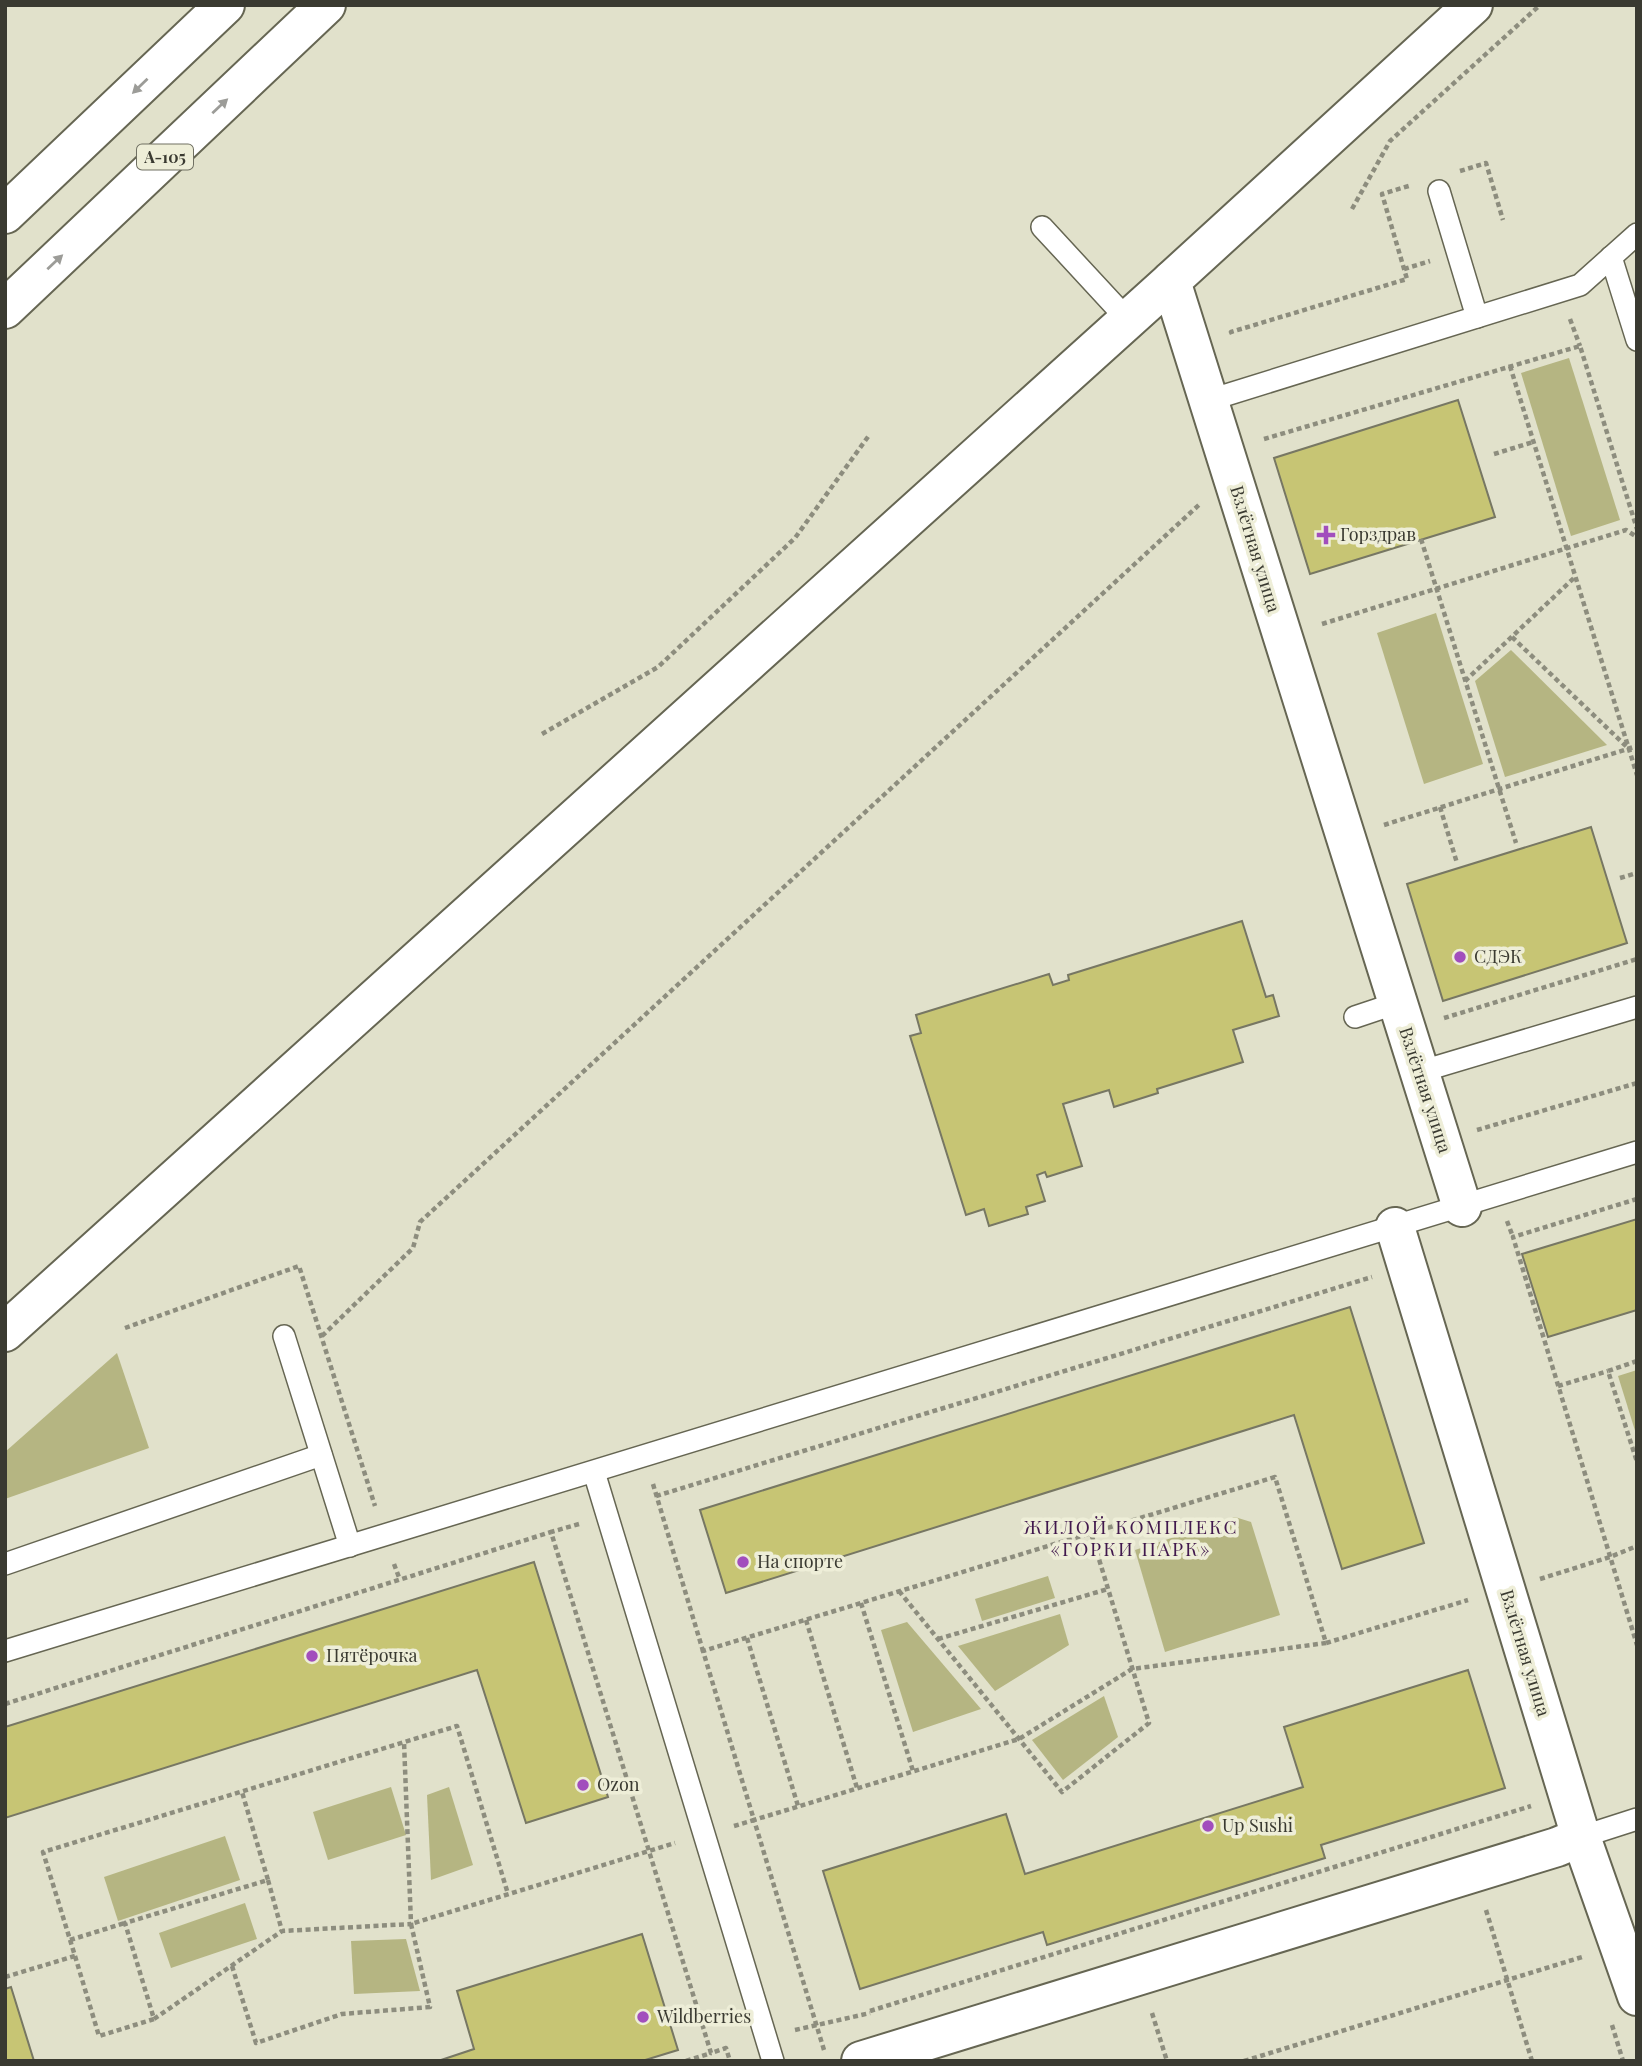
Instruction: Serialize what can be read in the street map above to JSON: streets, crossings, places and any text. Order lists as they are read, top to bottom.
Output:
{
  "streets": {
    "main road": ["А-105", "Взлётная улица"]
  },
  "districts": ["ЖИЛОЙ КОМПЛЕКС «ГОРКИ ПАРК»"],
  "places": {
    "health": ["Горздрав"],
    "other": [
      "СДЭК",
      "На спорте",
      "Пятёрочка",
      "Ozon",
      "Up Sushi",
      "Wildberries"
    ]
  }
}
